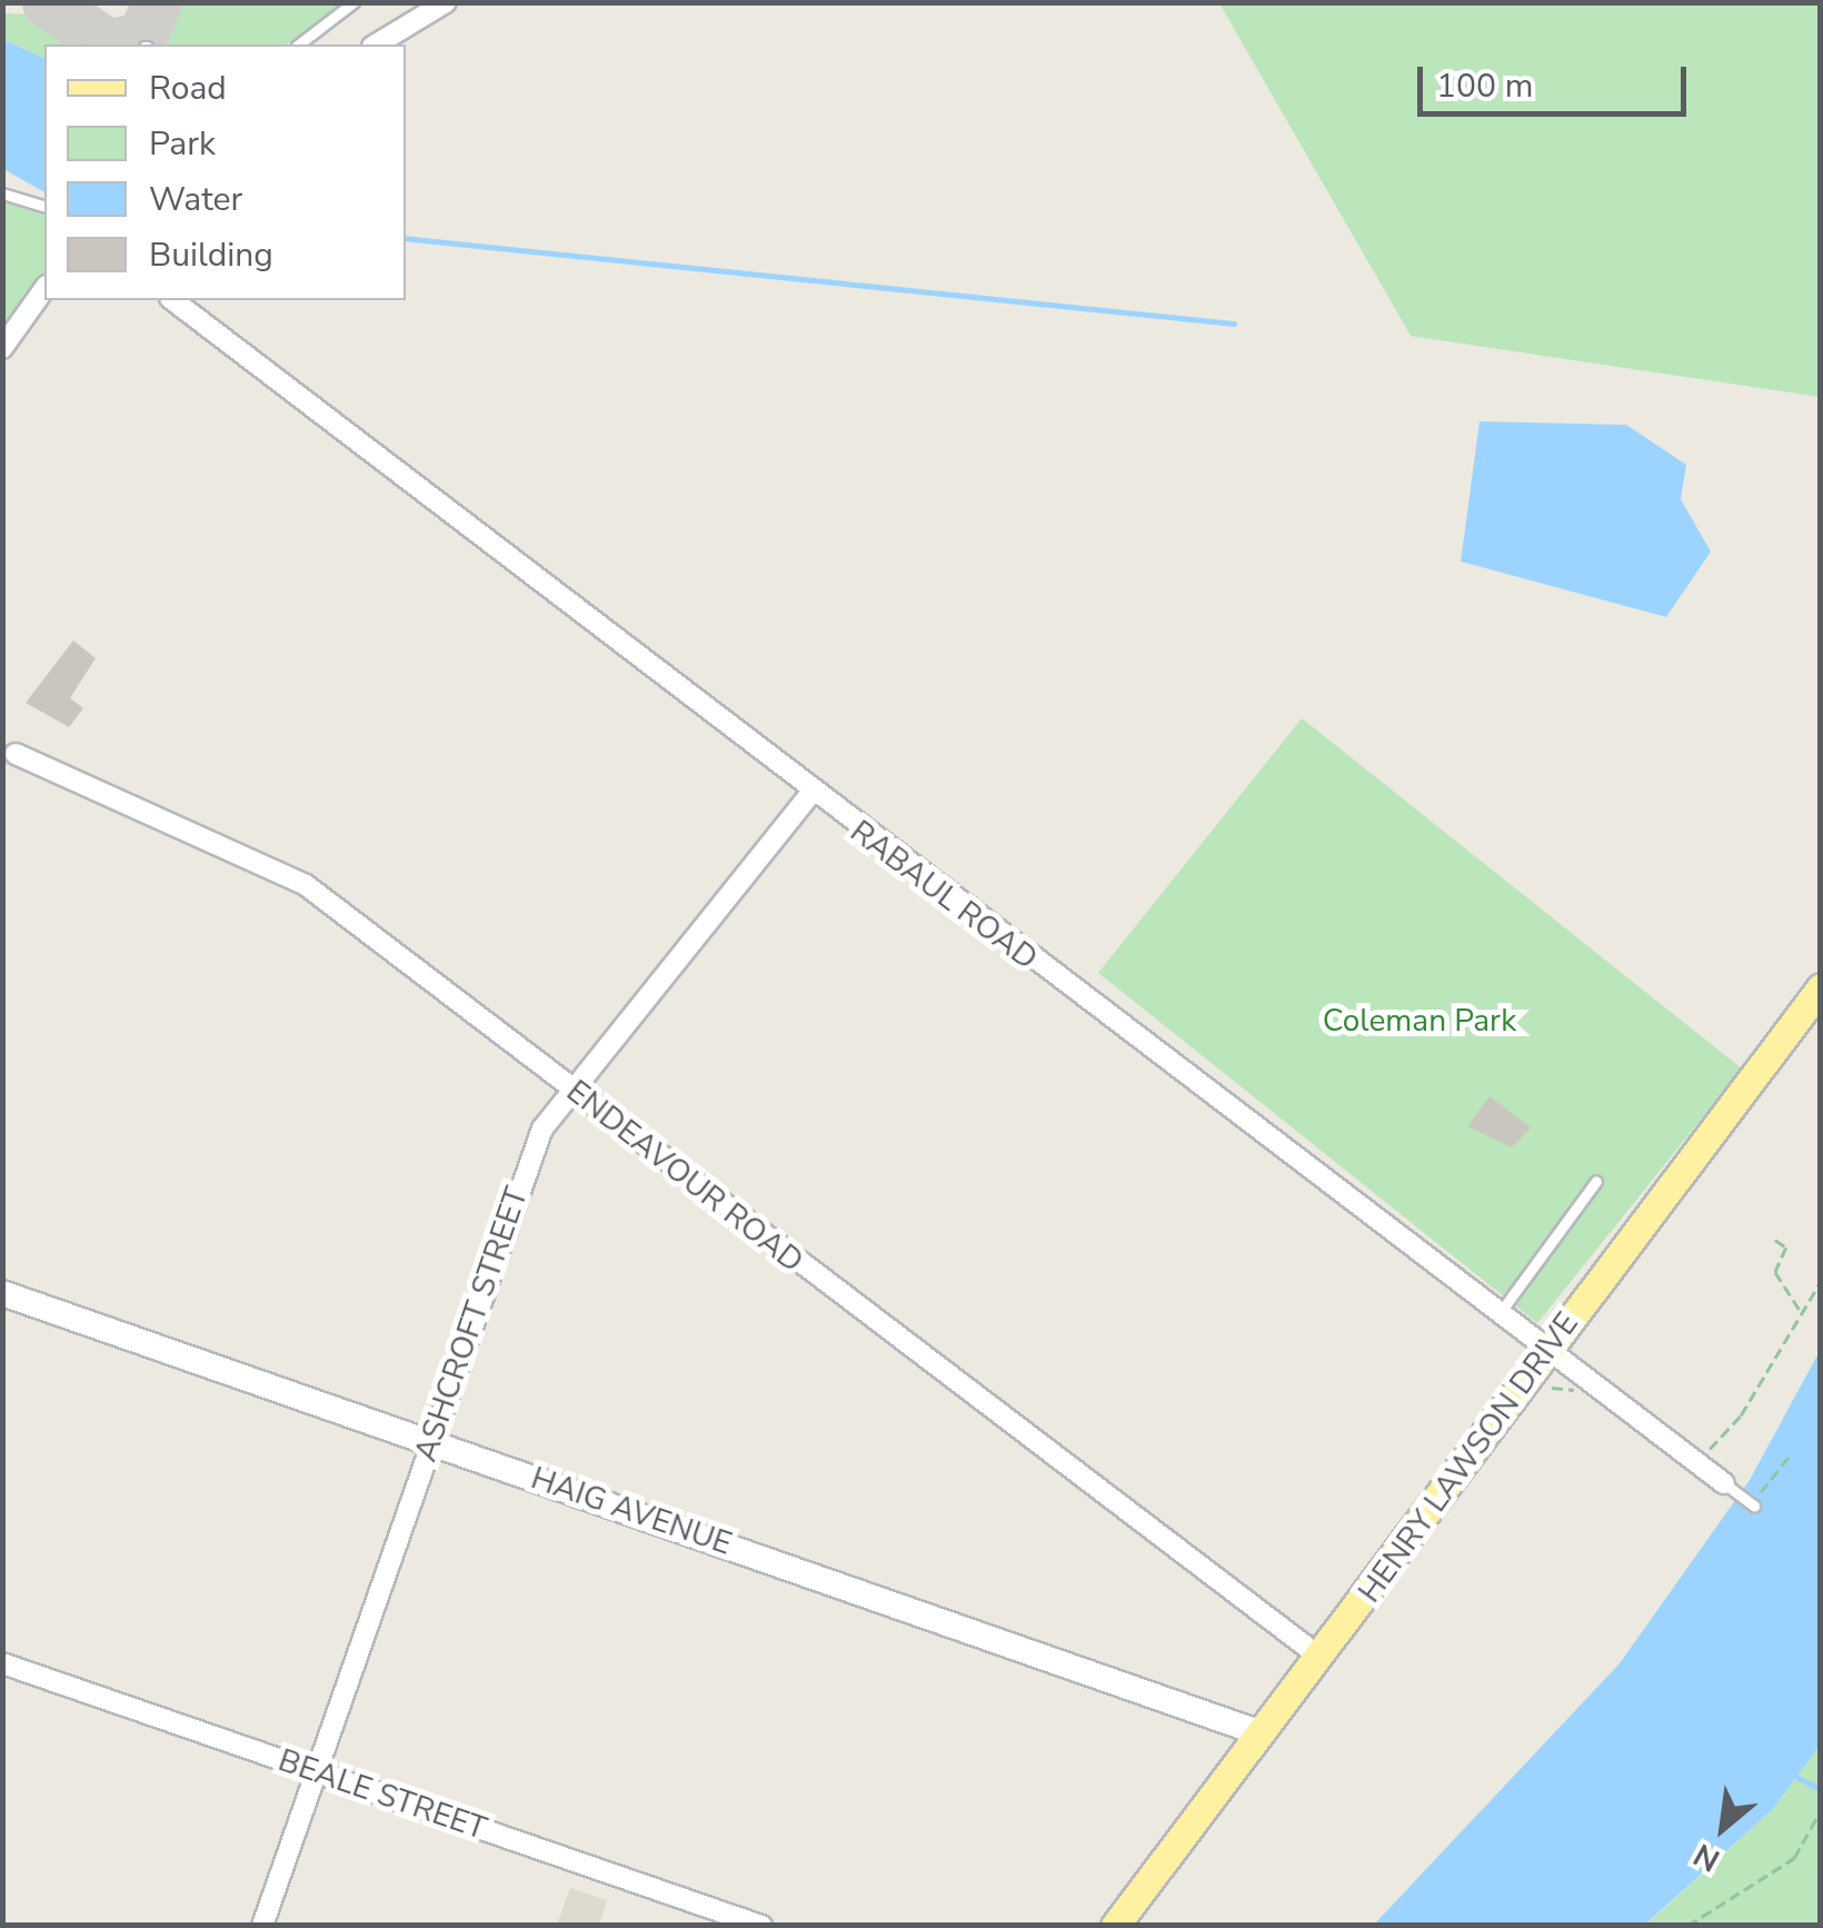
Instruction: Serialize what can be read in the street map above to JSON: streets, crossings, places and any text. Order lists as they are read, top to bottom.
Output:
{
  "streets": {
    "main road": ["HENRY LAWSON DRIVE", "HAIG AVENUE"],
    "street": [
      "RABAUL ROAD",
      "ENDEAVOUR ROAD",
      "ASHCROFT STREET",
      "BEALE STREET"
    ]
  },
  "crossings": [
    ["RABAUL ROAD", "ASHCROFT STREET"],
    ["RABAUL ROAD", "HENRY LAWSON DRIVE"],
    ["ENDEAVOUR ROAD", "ASHCROFT STREET"],
    ["ENDEAVOUR ROAD", "HENRY LAWSON DRIVE"],
    ["ASHCROFT STREET", "HAIG AVENUE"],
    ["ASHCROFT STREET", "BEALE STREET"],
    ["HENRY LAWSON DRIVE", "HAIG AVENUE"]
  ],
  "parks": ["Coleman Park"],
  "legend": [
    "Road",
    "Park",
    "Water",
    "Building"
  ],
  "scale_bar": "100 m",
  "north": "bottom left"
}
